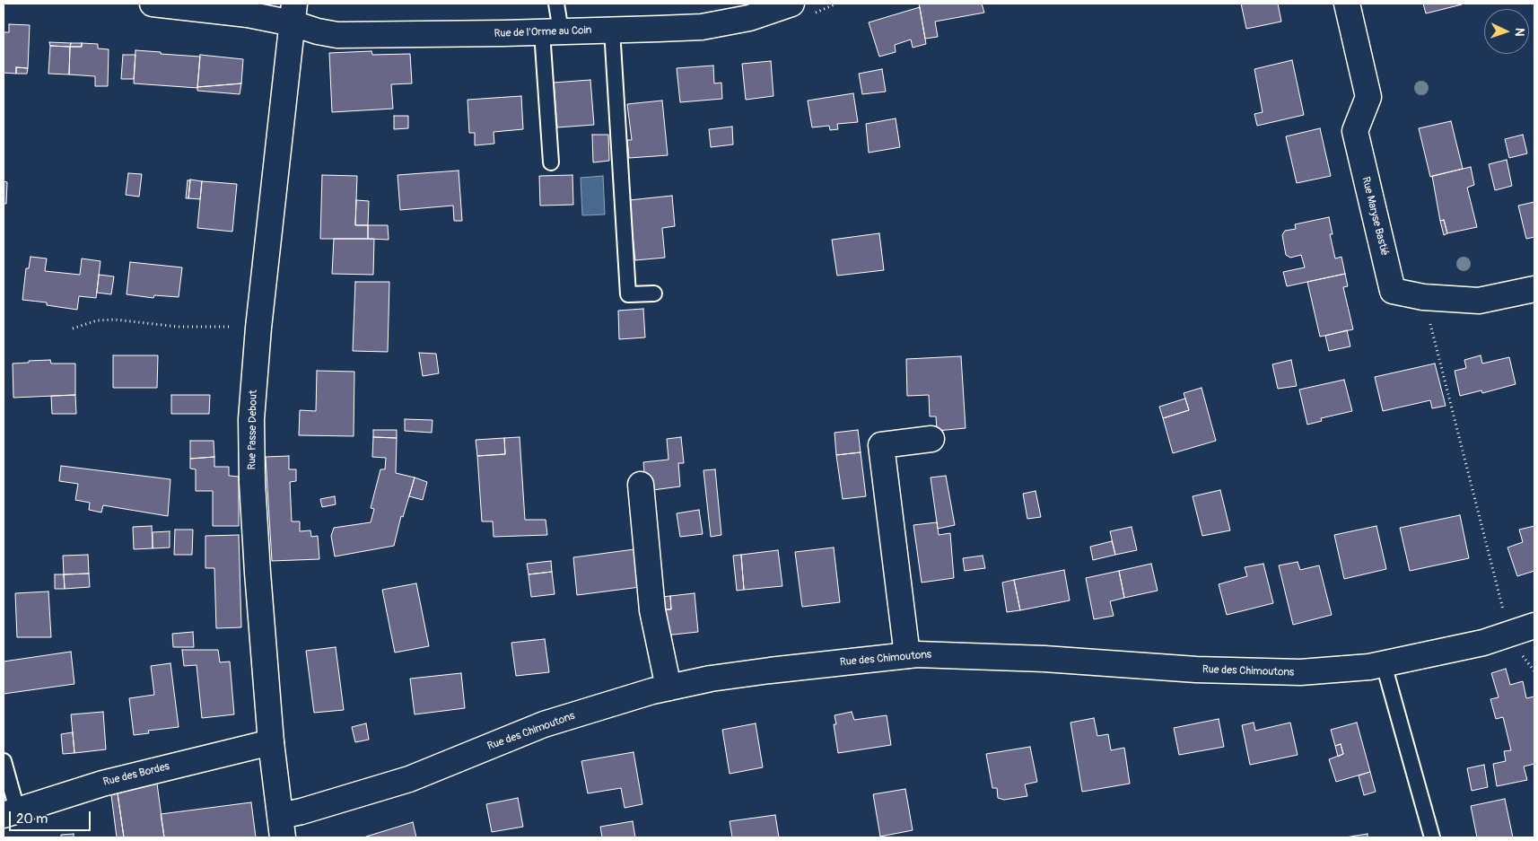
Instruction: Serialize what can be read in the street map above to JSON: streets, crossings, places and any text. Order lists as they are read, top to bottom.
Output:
{
  "streets": {
    "main road": [
      "Rue de l'Orme au Coin",
      "Rue Maryse Bastié",
      "Rue Passe Debout",
      "Rue des Chimoutons",
      "Rue des Bordes"
    ]
  },
  "crossings": [
    ["Rue de l'Orme au Coin", "Rue Passe Debout"],
    ["Rue Passe Debout", "Rue des Chimoutons"],
    ["Rue Passe Debout", "Rue des Bordes"]
  ],
  "scale_bar": "20 m",
  "north": "right"
}
